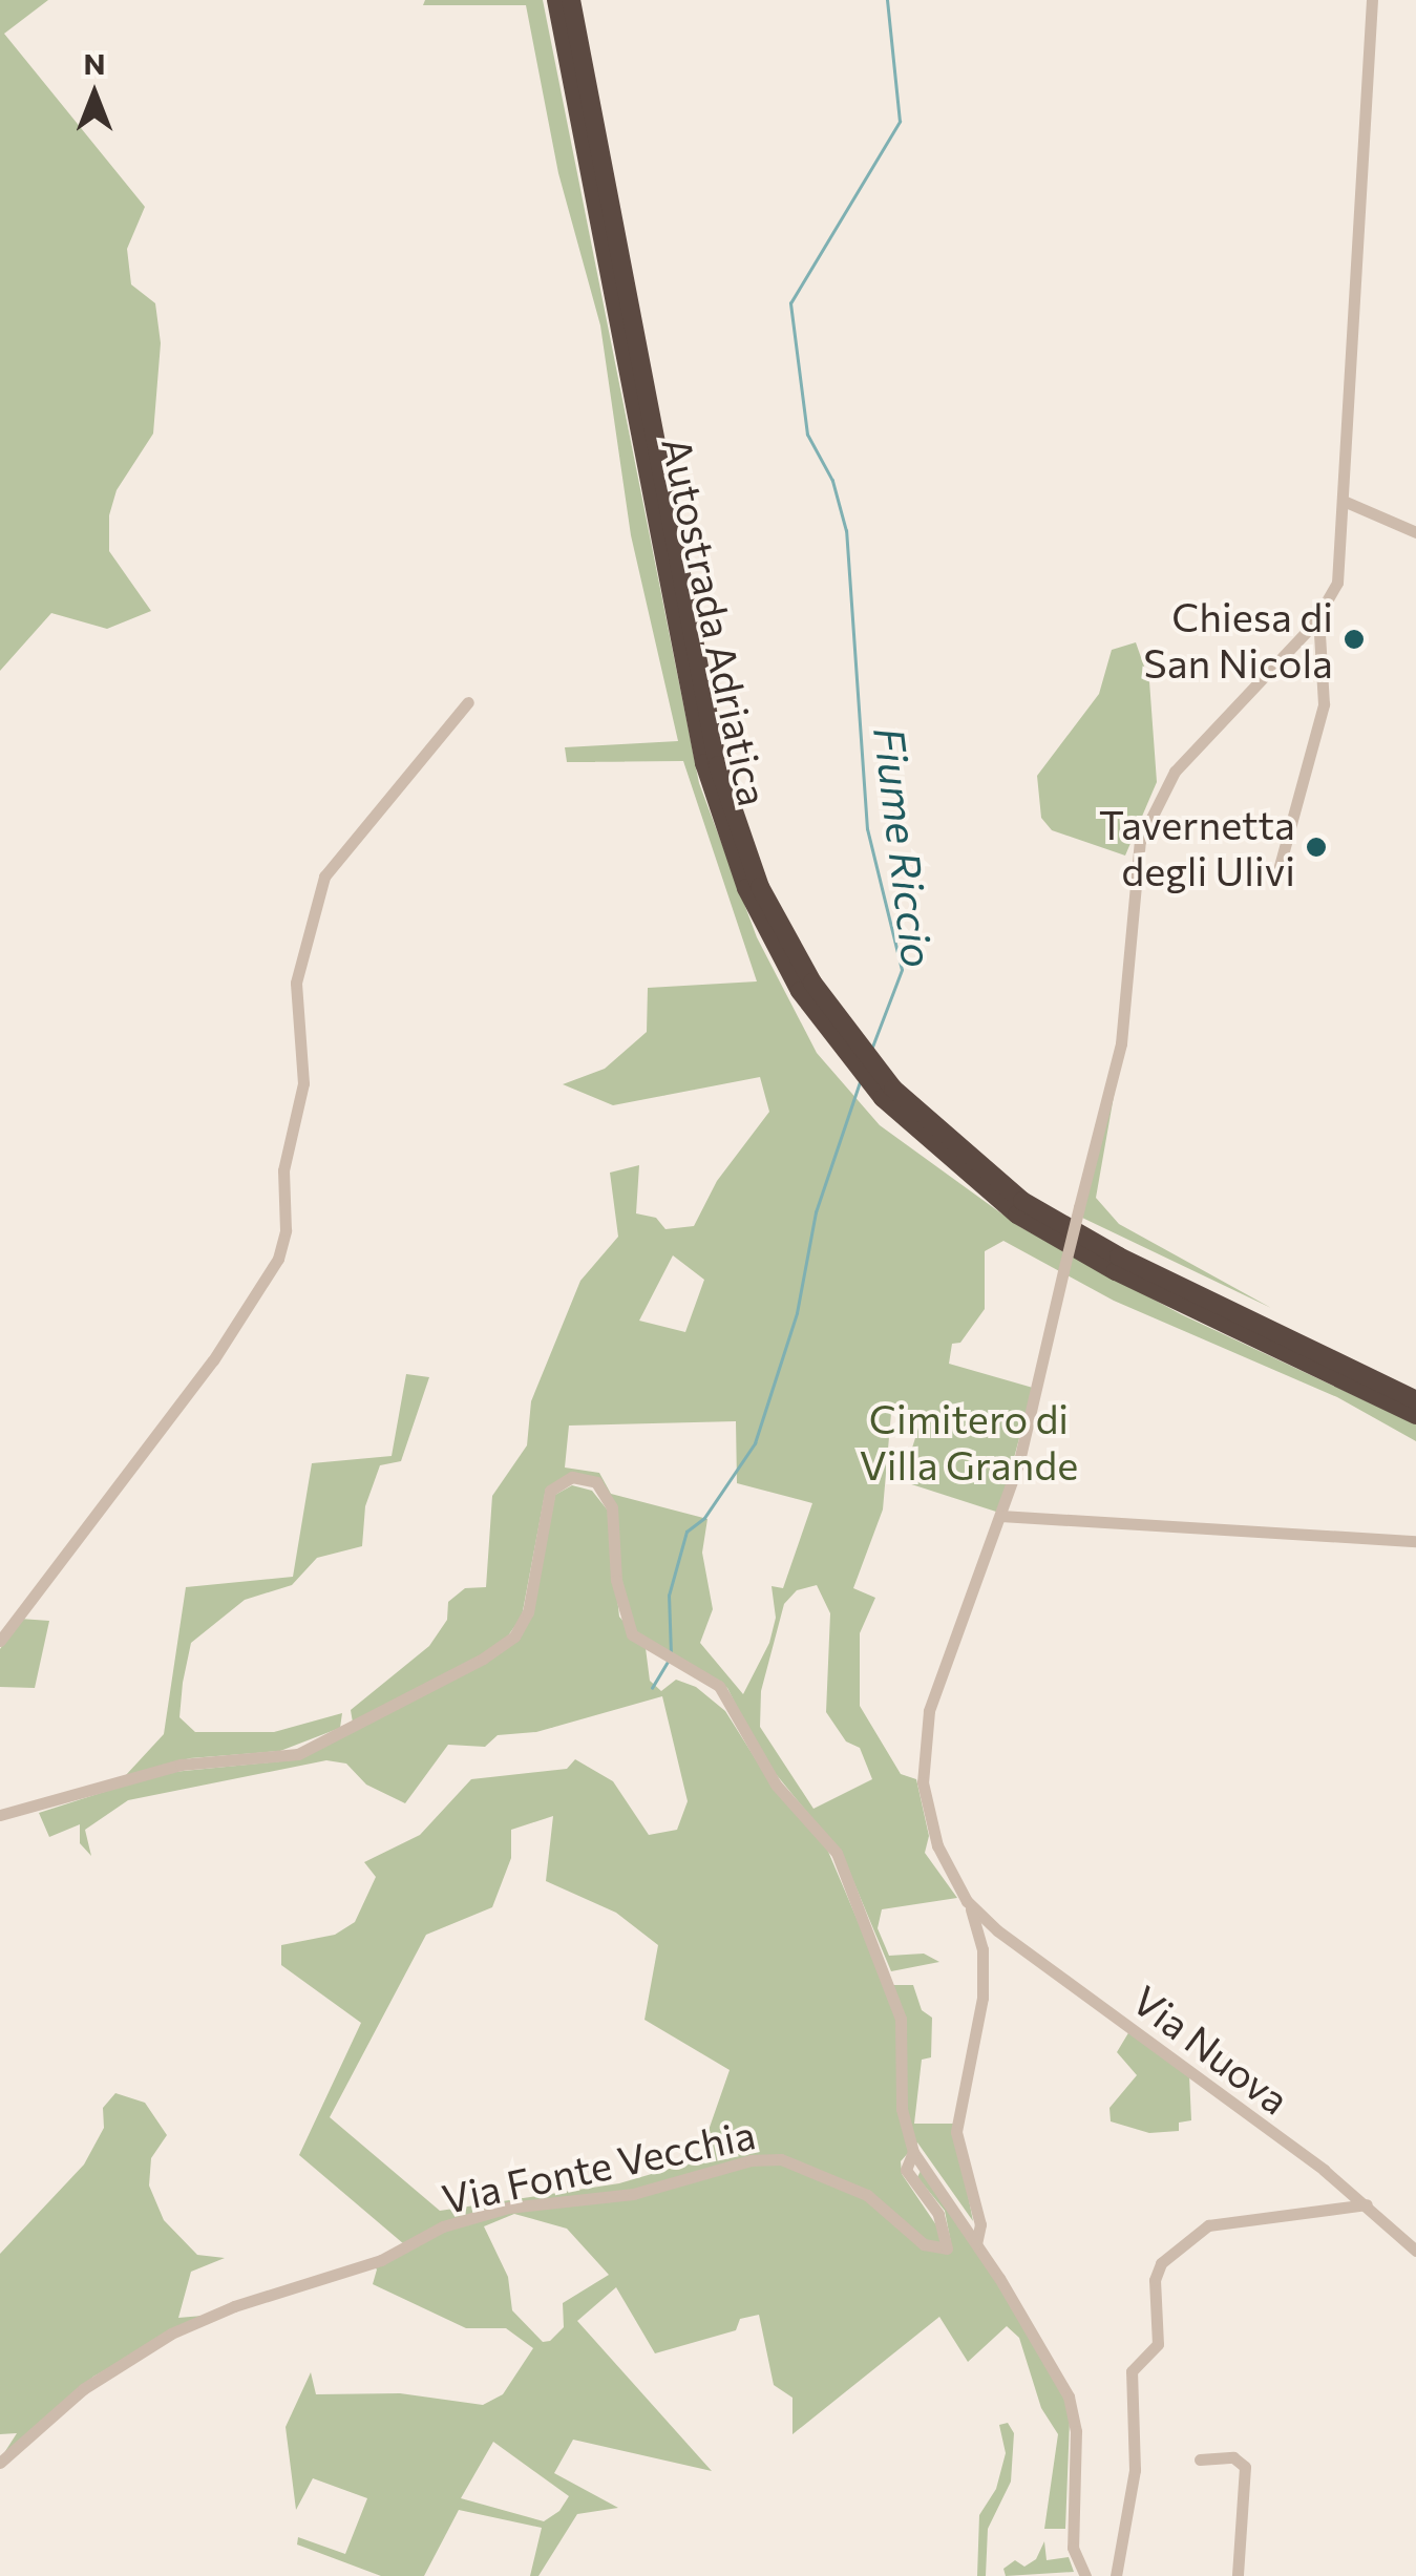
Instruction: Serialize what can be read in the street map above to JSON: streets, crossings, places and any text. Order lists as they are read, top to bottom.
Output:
{
  "streets": {
    "highway": ["Autostrada Adriatica"],
    "street": ["Via Nuova", "Via Fonte Vecchia"]
  },
  "water": ["Fiume Riccio"],
  "parks": ["Cimitero di Villa Grande"],
  "places": ["Chiesa di San Nicola", "Tavernetta degli Ulivi"],
  "north": "top"
}
